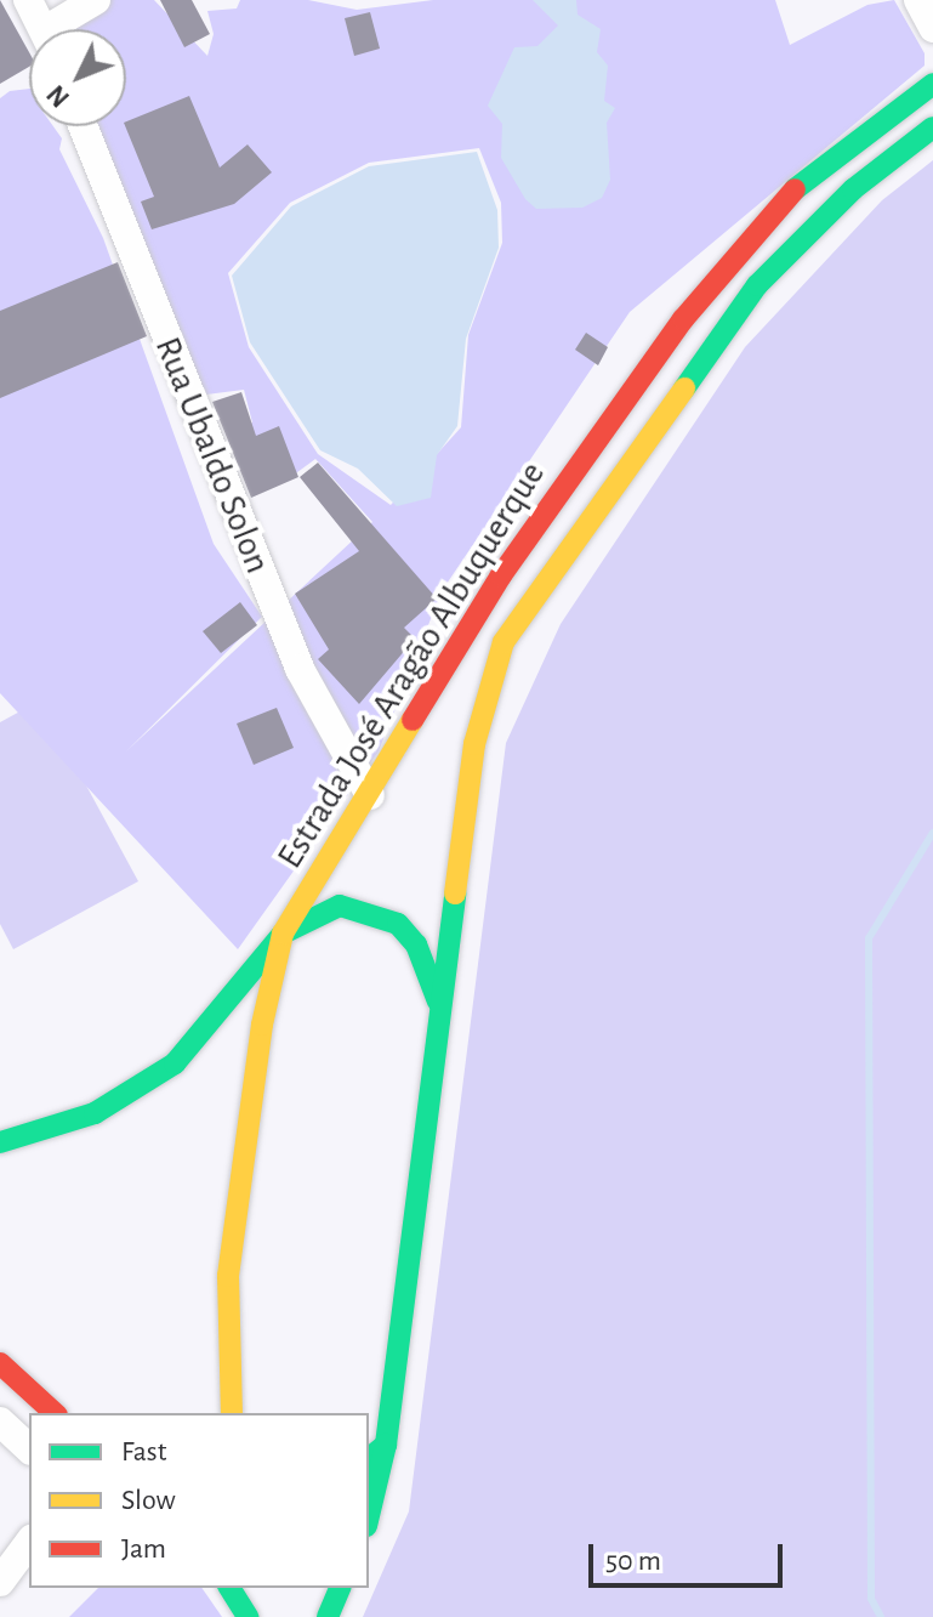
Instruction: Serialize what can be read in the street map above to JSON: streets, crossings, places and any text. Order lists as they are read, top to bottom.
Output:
{
  "streets": {
    "main road": ["Estrada José Aragão Albuquerque"],
    "street": ["Rua Ubaldo Solon"]
  },
  "crossings": [
    ["Rua Ubaldo Solon", "Estrada José Aragão Albuquerque"]
  ],
  "legend": ["Fast", "Slow", "Jam"],
  "scale_bar": "50 m",
  "north": "bottom left"
}
